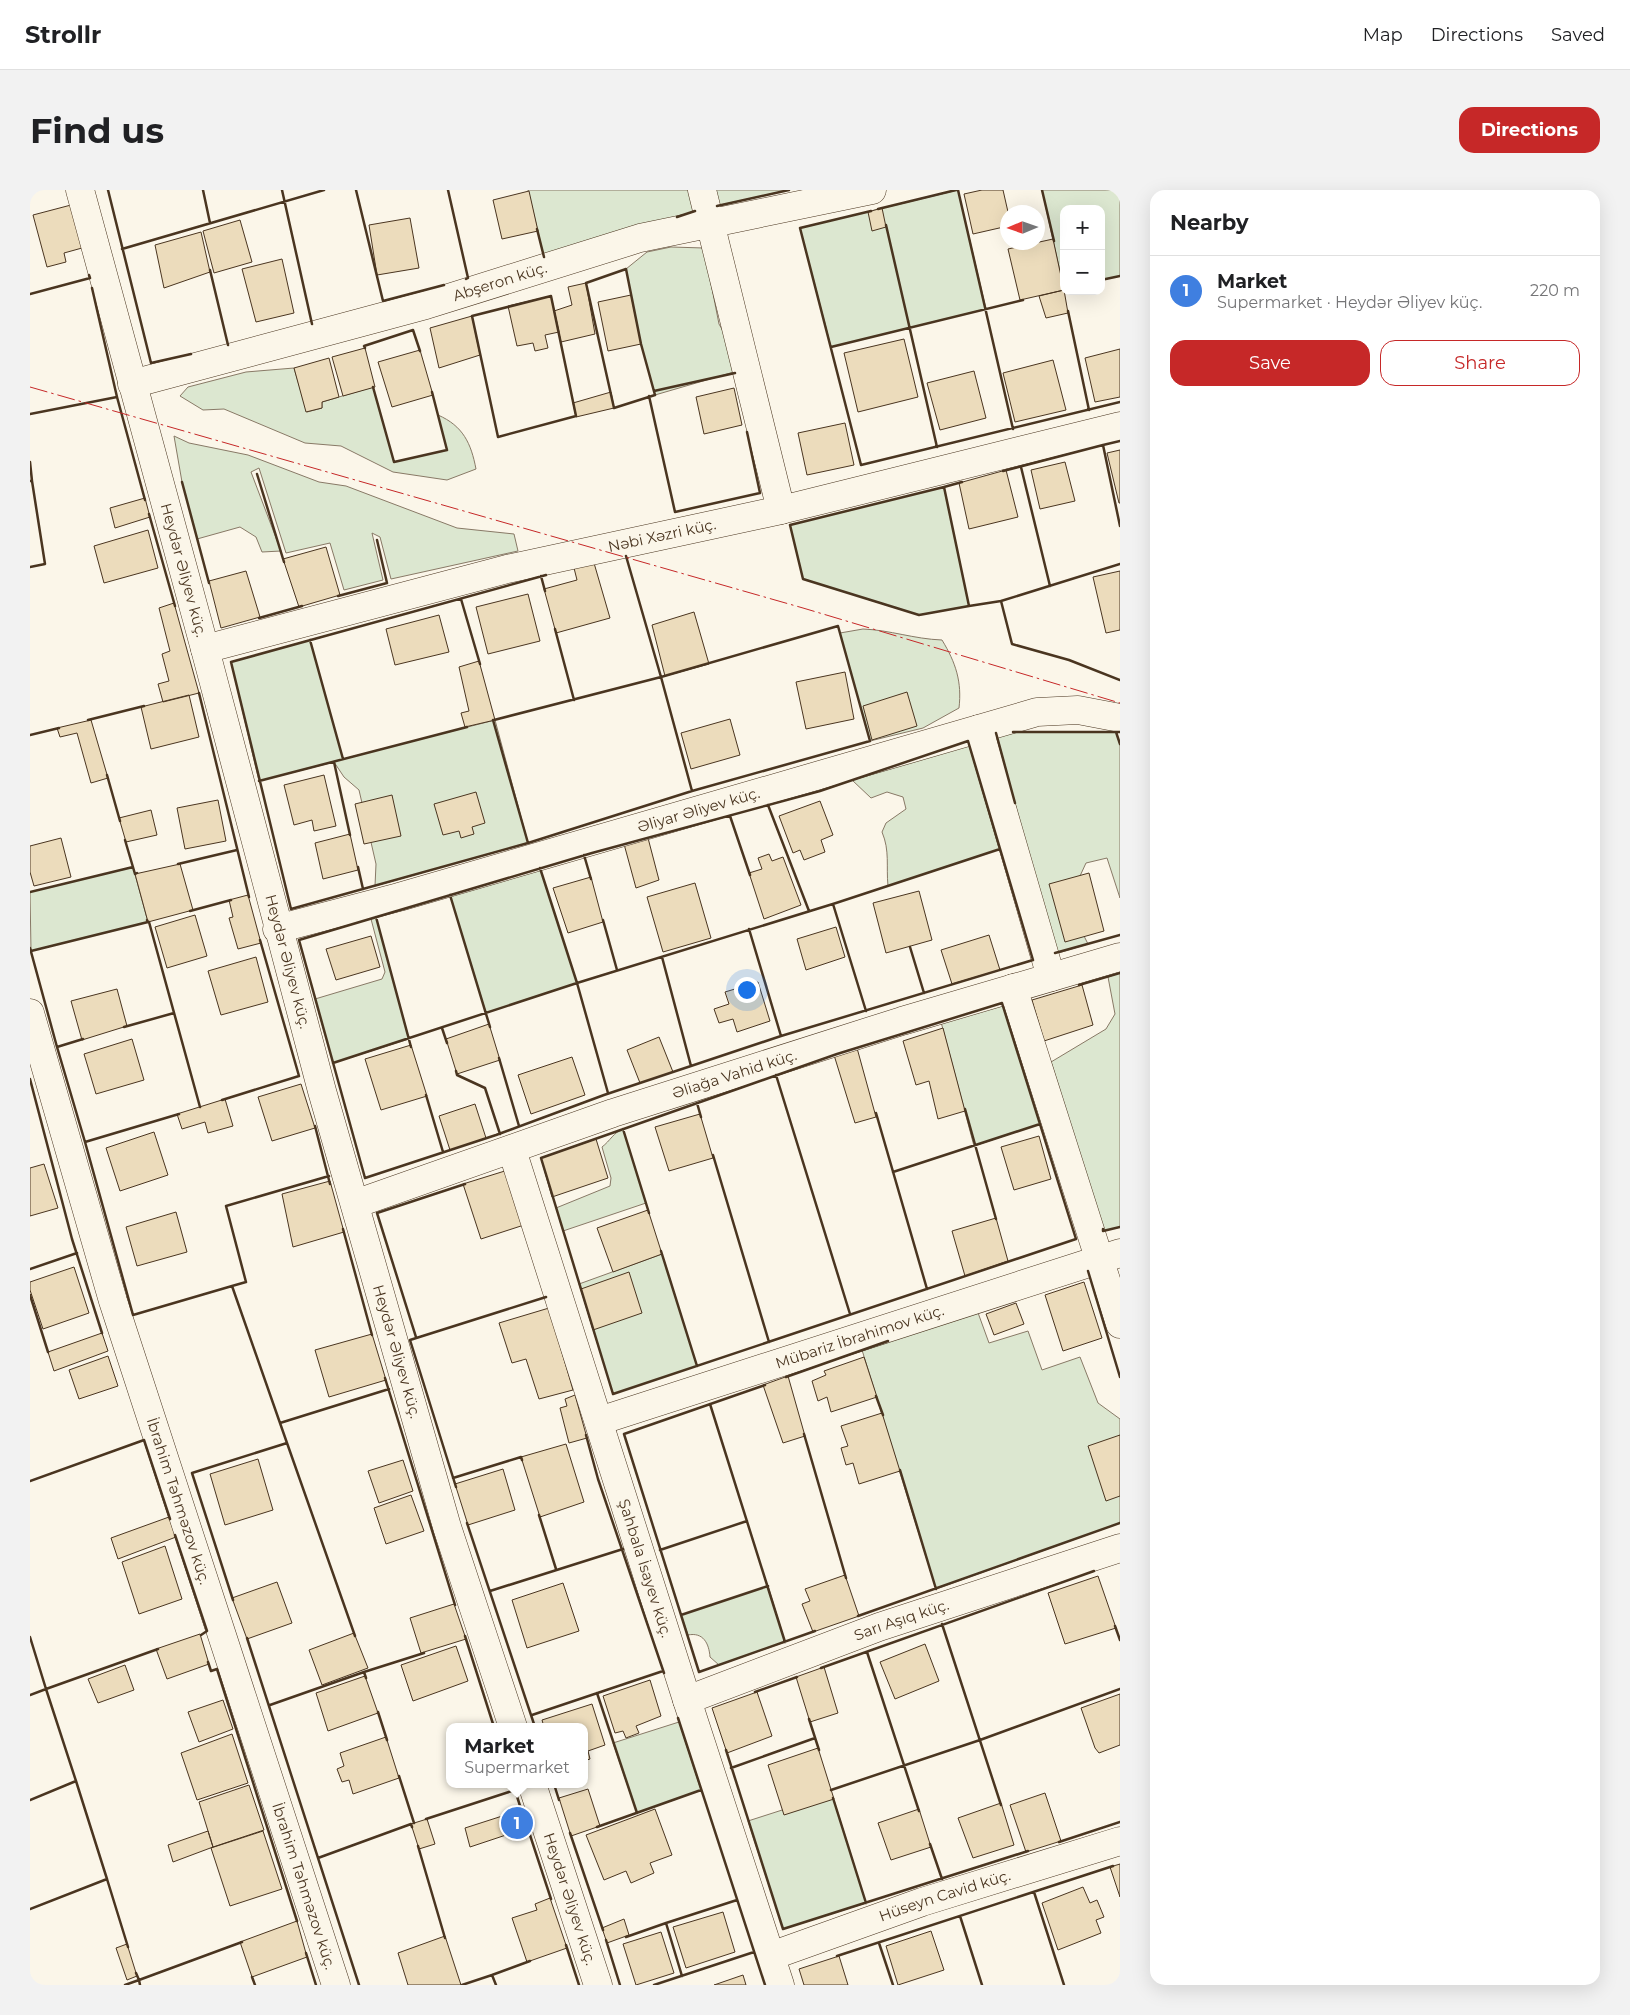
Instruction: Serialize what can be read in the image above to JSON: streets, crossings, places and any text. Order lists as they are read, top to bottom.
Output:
{
  "streets": {
    "street": [
      "Abşeron küç.",
      "Nəbi Xəzri küç.",
      "Heydər Əliyev küç.",
      "Əliyar Əliyev küç.",
      "Əliağa Vahid küç.",
      "Mübariz İbrahimov küç.",
      "İbrahim Təhməzov küç.",
      "Şahbala İsayev küç.",
      "Sarı Aşıq küç.",
      "Hüseyn Cavid küç."
    ]
  },
  "crossings": [
    ["Abşeron küç.", "Heydər Əliyev küç."],
    ["Nəbi Xəzri küç.", "Heydər Əliyev küç."],
    ["Heydər Əliyev küç.", "Əliyar Əliyev küç."],
    ["Heydər Əliyev küç.", "Əliağa Vahid küç."],
    ["Əliağa Vahid küç.", "Şahbala İsayev küç."],
    ["Mübariz İbrahimov küç.", "Şahbala İsayev küç."],
    ["Şahbala İsayev küç.", "Sarı Aşıq küç."],
    ["Şahbala İsayev küç.", "Hüseyn Cavid küç."]
  ],
  "north": "left",
  "page": {
    "header": "Strollr",
    "nav": ["Map", "Directions", "Saved"],
    "buttons": [
      "Directions",
      ["Save", "Share"]
    ],
    "title": "Find us",
    "heading": "Nearby",
    "map_buttons": ["+", "−"],
    "list": [
      {
        "mark": "1",
        "name": "Market",
        "note": "Supermarket · Heydər Əliyev küç.",
        "value": "220 m"
      }
    ],
    "popup": ["Market", "Supermarket"],
    "pins": "1"
  }
}
